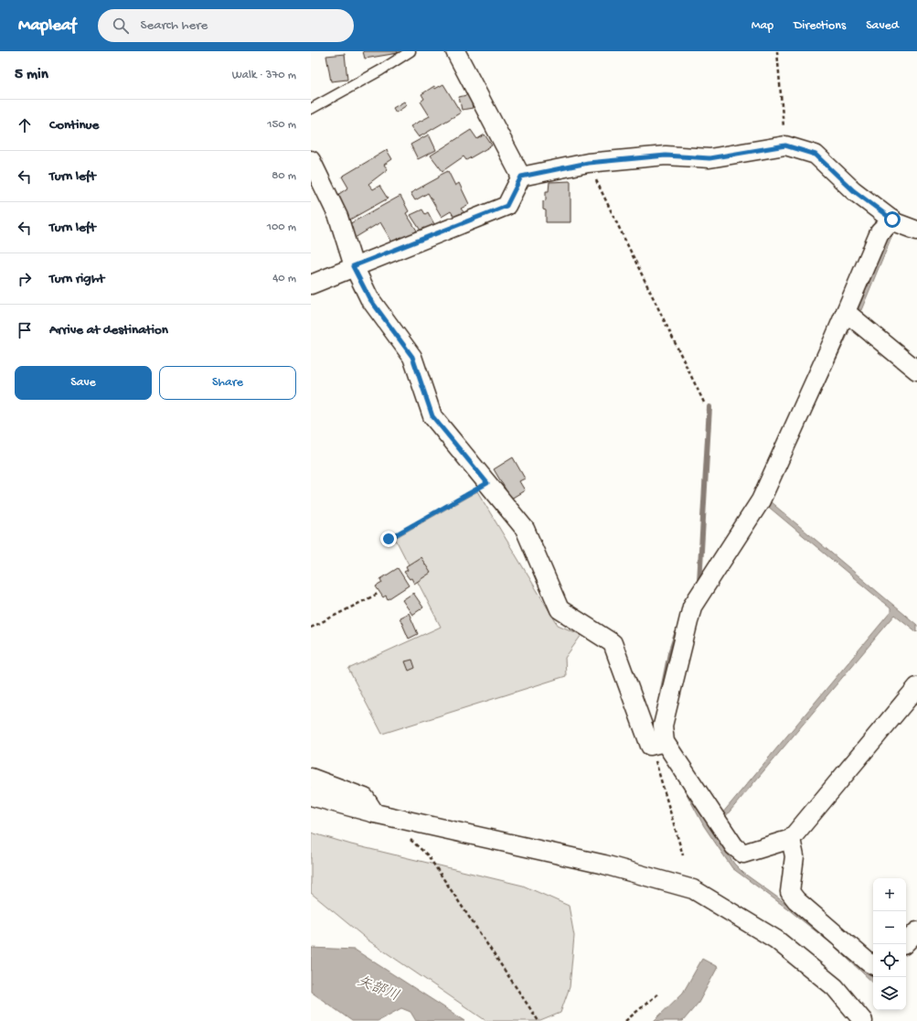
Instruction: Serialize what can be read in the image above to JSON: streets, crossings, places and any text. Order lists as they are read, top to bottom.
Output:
{
  "water": ["矢部川"],
  "page": {
    "header": "Mapleaf",
    "search": "Search here",
    "nav": ["Map", "Directions", "Saved"],
    "heading": ["5 min", "Walk · 370 m"],
    "list": [
      ["Continue", "150 m"],
      ["Turn left", "80 m"],
      ["Turn left", "100 m"],
      ["Turn right", "40 m"],
      "Arrive at destination"
    ],
    "buttons": ["Save", "Share"],
    "map_buttons": ["+", "−"]
  }
}
